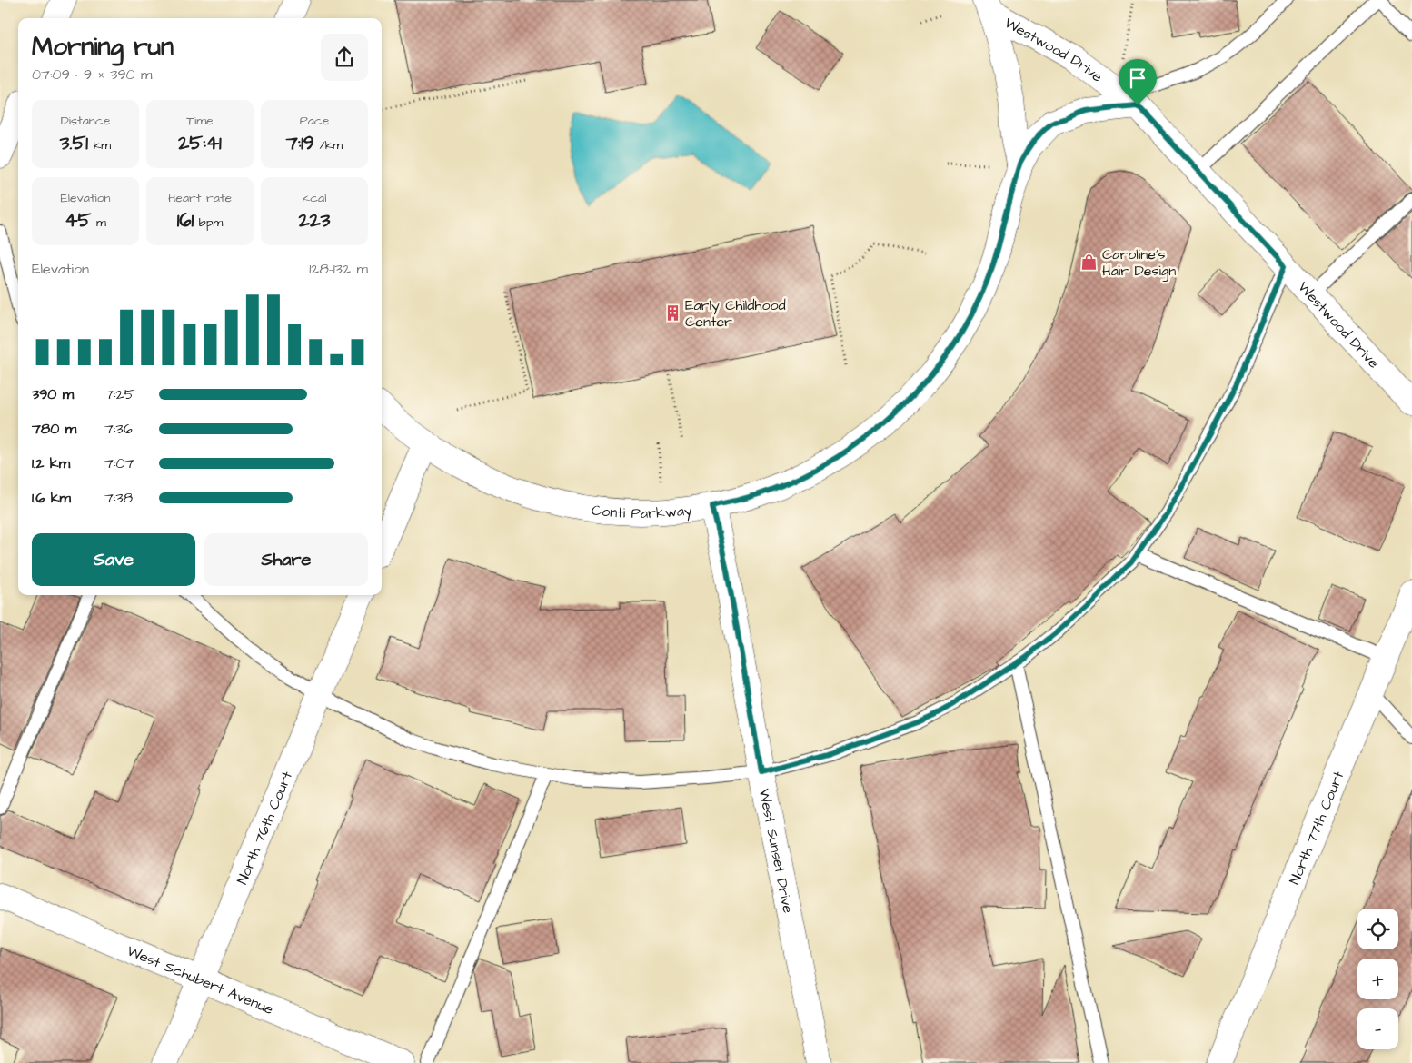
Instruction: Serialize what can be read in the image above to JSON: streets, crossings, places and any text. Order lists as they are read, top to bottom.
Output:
{
  "streets": {
    "street": [
      "Westwood Drive",
      "Conti Parkway",
      "North 76th Court",
      "North 77th Court",
      "West Sunset Drive",
      "West Schubert Avenue"
    ]
  },
  "crossings": [
    ["Westwood Drive", "Conti Parkway"],
    ["Conti Parkway", "West Sunset Drive"],
    ["North 76th Court", "West Schubert Avenue"]
  ],
  "places": {
    "shop": ["Caroline's Hair Design"],
    "building": ["Early Childhood Center"]
  },
  "page": {
    "heading": ["Morning run", "07:09 · 9 × 390 m"],
    "stats": [
      ["Distance", "3.51 km"],
      ["Time", "25:41"],
      ["Pace", "7:19 /km"],
      ["Elevation", "45 m"],
      ["Heart rate", "161 bpm"],
      ["kcal", "223"]
    ],
    "chart": ["Elevation", "128–132 m"],
    "list": [
      {
        "name": "390 m",
        "note": "7:25"
      },
      {
        "name": "780 m",
        "note": "7:36"
      },
      {
        "name": "1.2 km",
        "note": "7:07"
      },
      {
        "name": "1.6 km",
        "note": "7:38"
      }
    ],
    "buttons": ["Save", "Share"],
    "map_buttons": ["+", "−"]
  }
}
